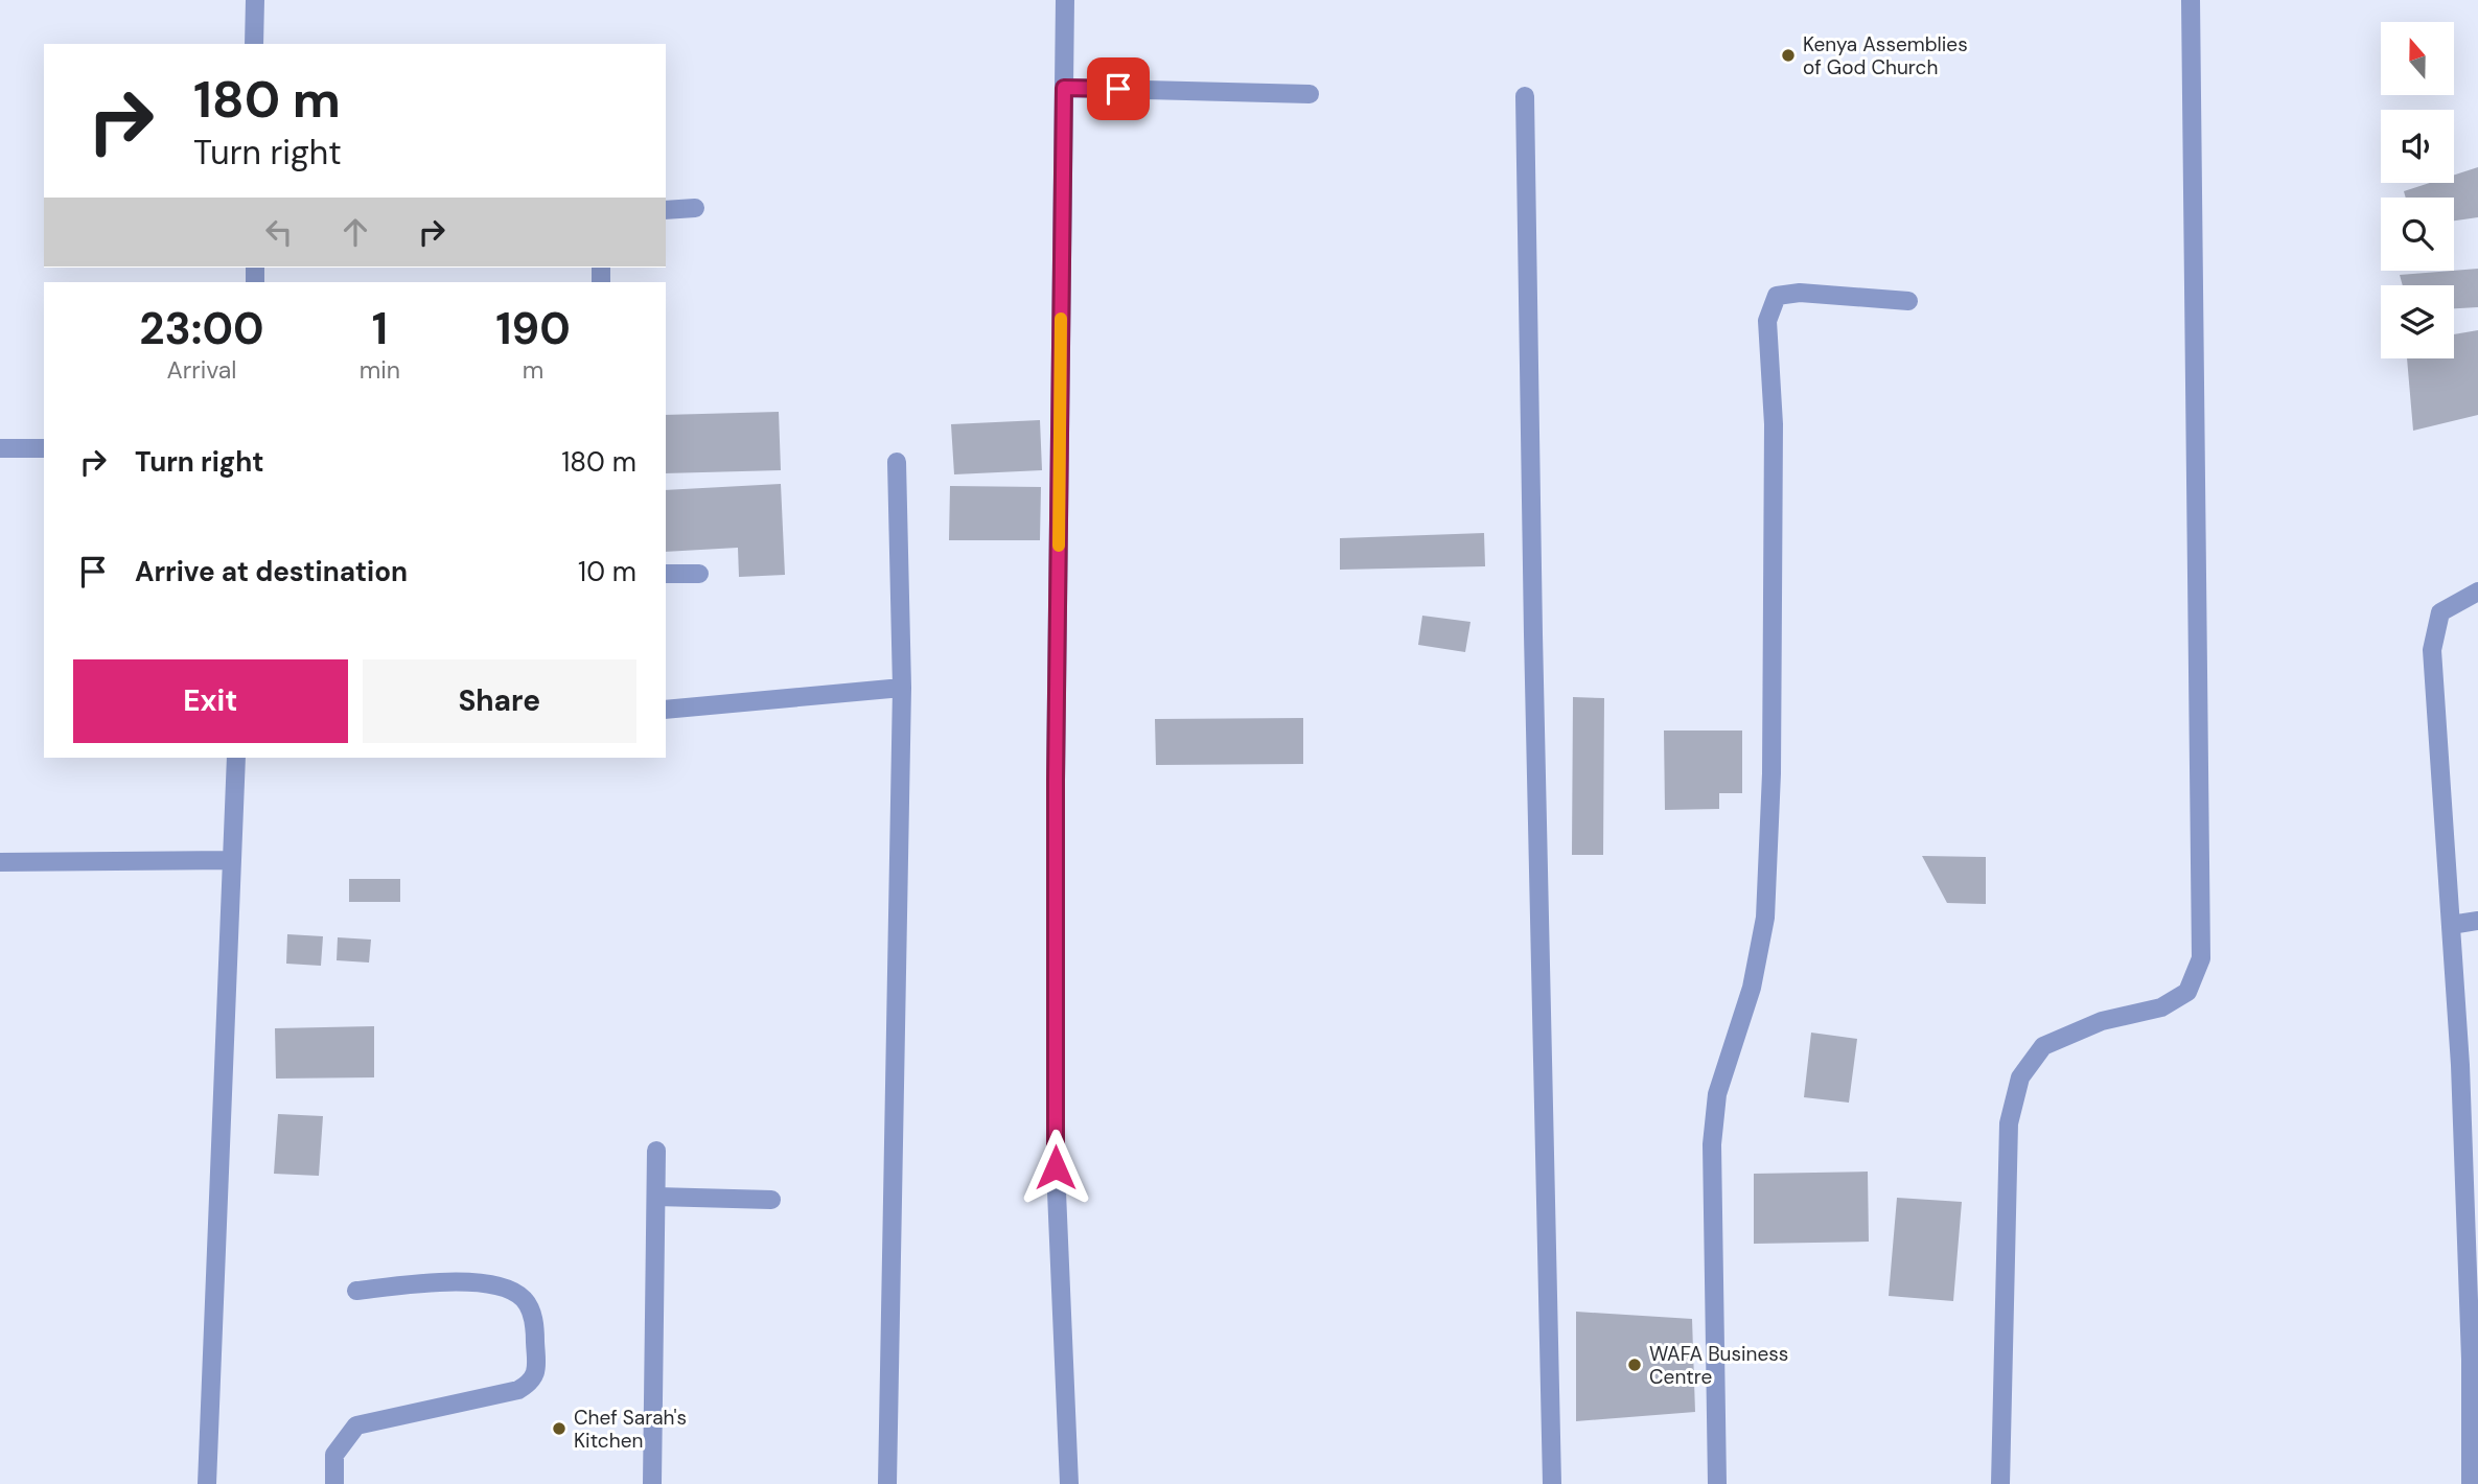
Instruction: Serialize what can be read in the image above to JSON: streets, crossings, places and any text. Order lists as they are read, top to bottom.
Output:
{
  "places": ["Kenya Assemblies of God Church", "WAFA Business Centre", "Chef Sarah's Kitchen"],
  "north": "top",
  "page": {
    "turn": ["180 m", "Turn right"],
    "eta": [
      "23:00",
      "Arrival",
      "1",
      "min",
      "190",
      "m"
    ],
    "list": [
      {
        "name": "Turn right",
        "value": "180 m"
      },
      {
        "name": "Arrive at destination",
        "value": "10 m"
      }
    ],
    "buttons": ["Exit", "Share"]
  }
}
